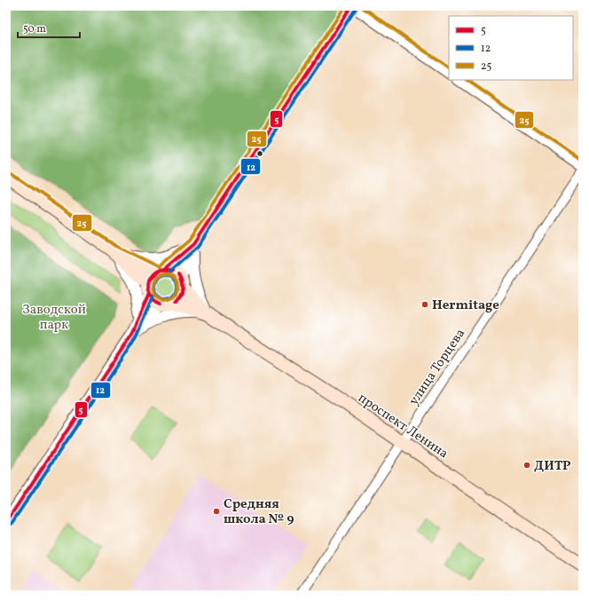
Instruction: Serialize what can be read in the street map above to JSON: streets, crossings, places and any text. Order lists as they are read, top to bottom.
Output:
{
  "streets": {
    "main road": ["проспект Ленина"],
    "street": ["улица Торцева"]
  },
  "crossings": [
    ["улица Торцева", "проспект Ленина"]
  ],
  "parks": ["Заводской парк"],
  "places": ["Hermitage", "ДИТР", "Средняя школа № 9"],
  "lines": ["transit line 5", "transit line 25", "transit line 12"],
  "legend": ["5", "12", "25"],
  "scale_bar": "50 m"
}
